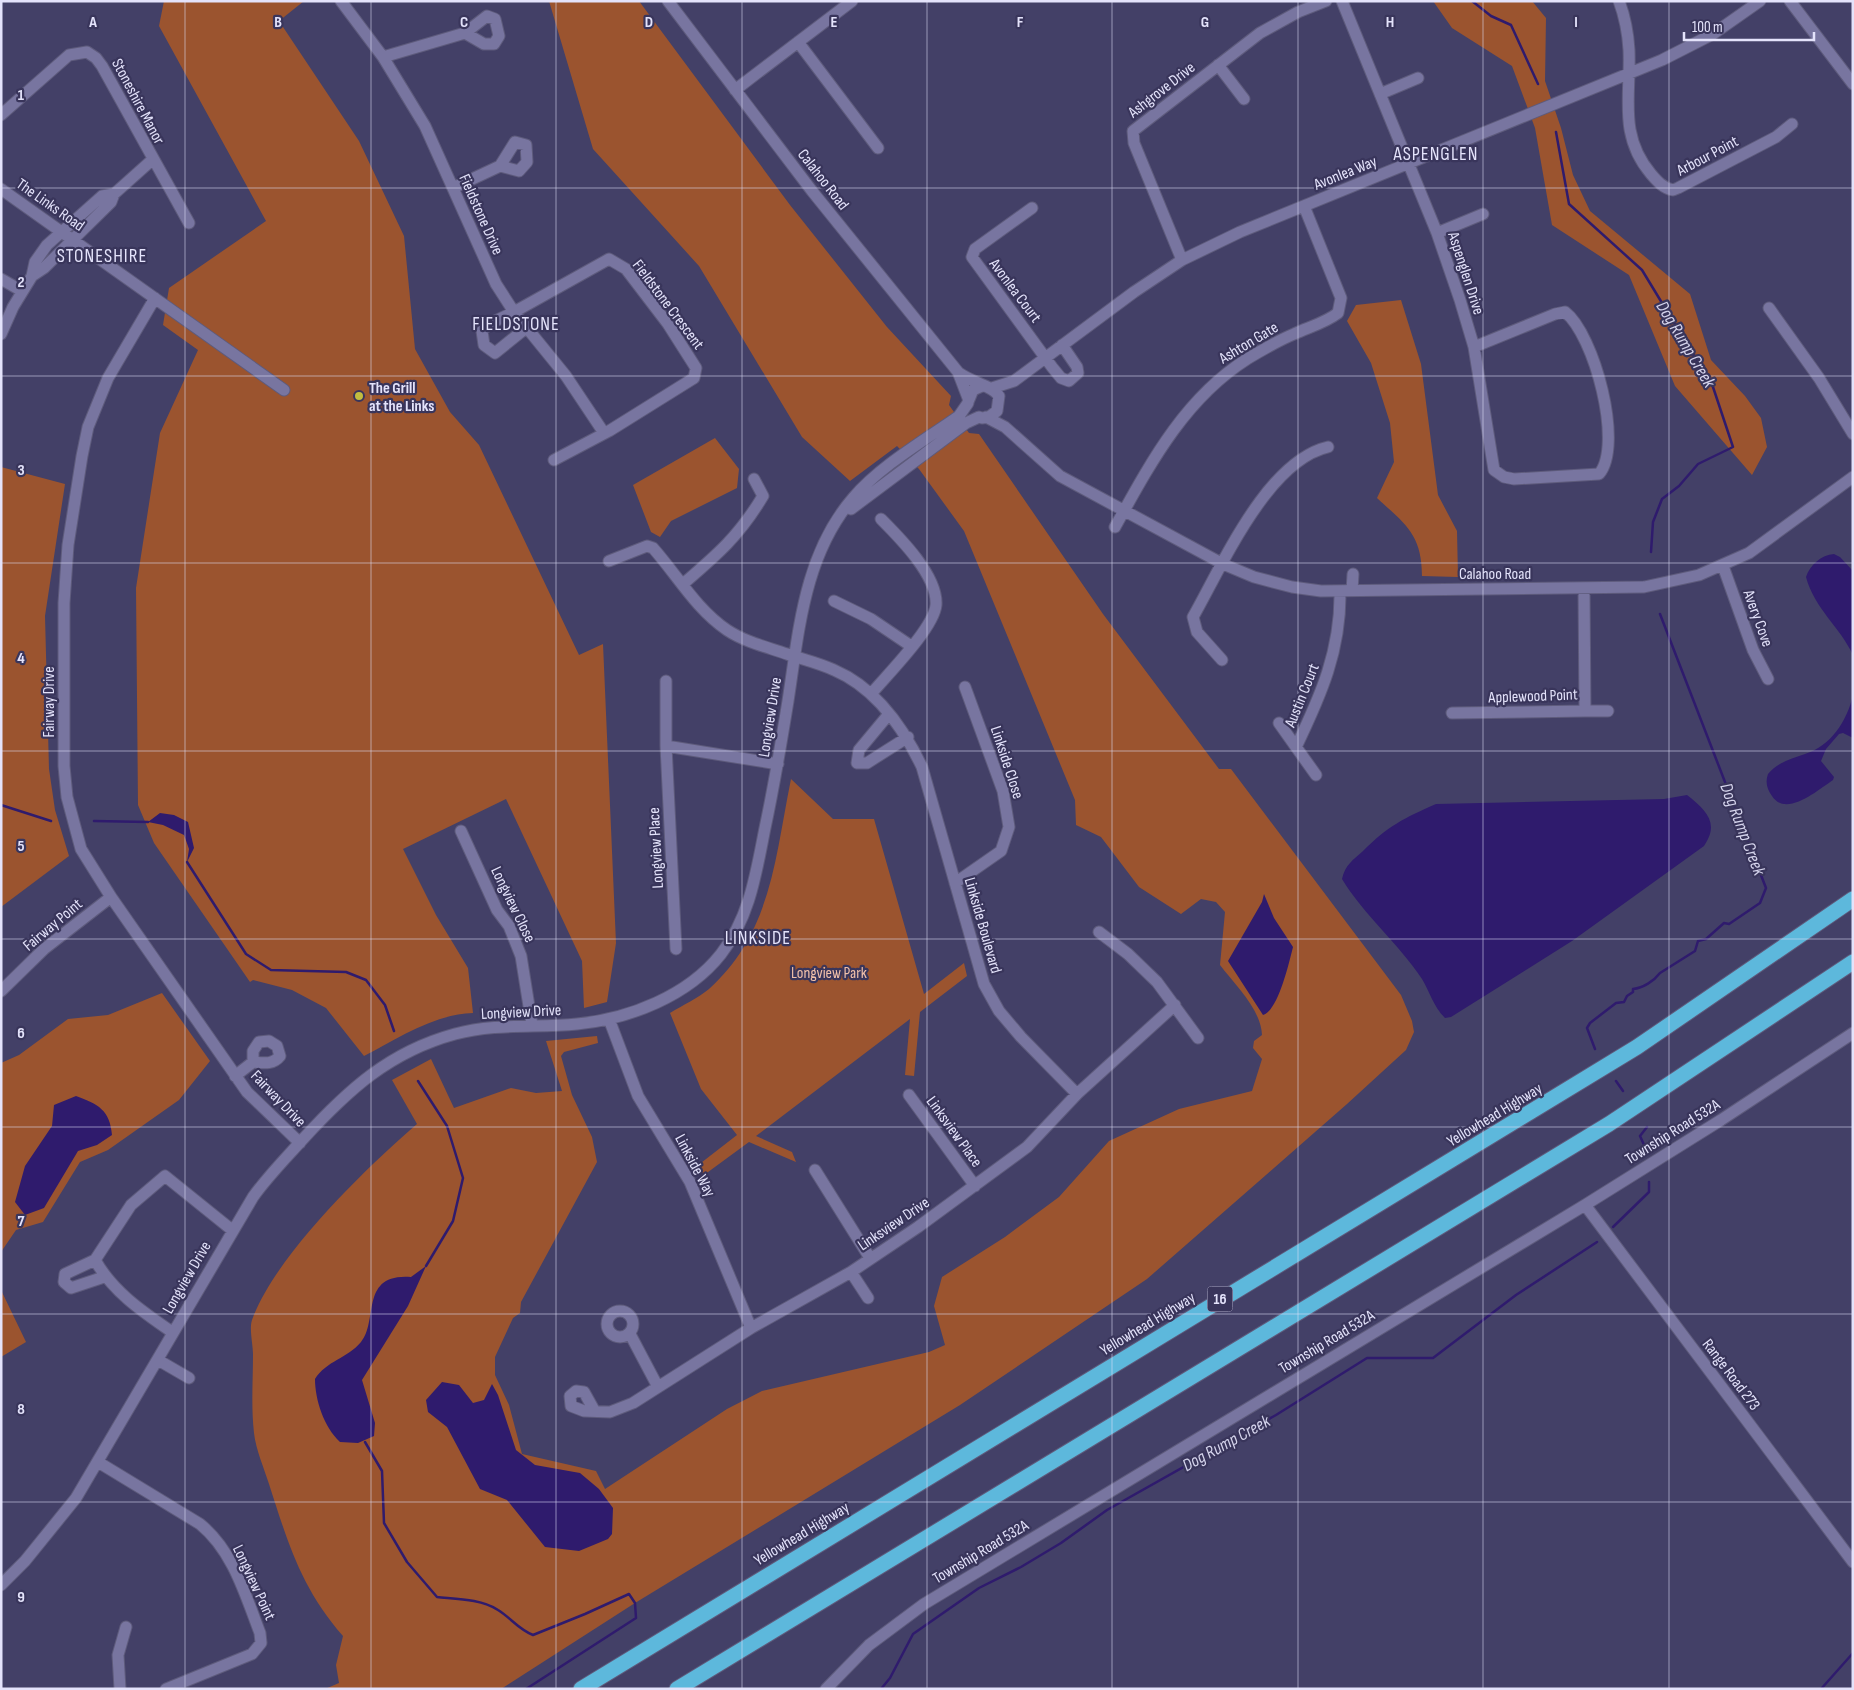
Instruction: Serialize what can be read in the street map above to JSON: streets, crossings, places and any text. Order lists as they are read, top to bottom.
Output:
{
  "streets": {
    "highway": ["Yellowhead Highway", "16"],
    "street": [
      "Ashgrove Drive",
      "Stoneshire Manor",
      "Arbour Point",
      "Avonlea Way",
      "Calahoo Road",
      "The Links Road",
      "Fieldstone Drive",
      "Aspenglen Drive",
      "Avonlea Court",
      "Fieldstone Crescent",
      "Ashton Gate",
      "Avery Cove",
      "Austin Court",
      "Applewood Point",
      "Fairway Drive",
      "Longview Drive",
      "Linkside Close",
      "Longview Place",
      "Longview Close",
      "Fairway Point",
      "Linkside Boulevard",
      "Linksview Place",
      "Township Road 532A",
      "Linkside Way",
      "Linksview Drive",
      "Range Road 273",
      "Longview Point"
    ]
  },
  "crossings": [
    ["Ashgrove Drive", "Avonlea Way"],
    ["Stoneshire Manor", "The Links Road"],
    ["Arbour Point", "Avonlea Way"],
    ["Avonlea Way", "Calahoo Road"],
    ["Avonlea Way", "Aspenglen Drive"],
    ["Avonlea Way", "Avonlea Court"],
    ["Avonlea Way", "Ashton Gate"],
    ["Avonlea Way", "Longview Drive"],
    ["Calahoo Road", "Ashton Gate"],
    ["Calahoo Road", "Avery Cove"],
    ["Calahoo Road", "Austin Court"],
    ["Calahoo Road", "Applewood Point"],
    ["Calahoo Road", "Longview Drive"],
    ["The Links Road", "Fairway Drive"],
    ["Fieldstone Drive", "Fieldstone Crescent"],
    ["Fairway Drive", "Longview Drive"],
    ["Fairway Drive", "Fairway Point"],
    ["Longview Drive", "Longview Close"],
    ["Longview Drive", "Linkside Boulevard"],
    ["Longview Drive", "Linkside Way"],
    ["Longview Drive", "Longview Point"],
    ["Linkside Close", "Linkside Boulevard"],
    ["Linkside Boulevard", "Linksview Drive"],
    ["Linksview Place", "Linksview Drive"],
    ["Township Road 532A", "Range Road 273"],
    ["Linkside Way", "Linksview Drive"]
  ],
  "districts": [
    "ASPENGLEN",
    "STONESHIRE",
    "FIELDSTONE",
    "LINKSIDE"
  ],
  "water": ["Dog Rump Creek"],
  "parks": ["Longview Park"],
  "places": ["The Grill at the Links"],
  "scale_bar": "100 m",
  "grid": {
    "columns": [
      "A",
      "B",
      "C",
      "D",
      "E",
      "F",
      "G",
      "H",
      "I"
    ],
    "rows": [
      "1",
      "2",
      "3",
      "4",
      "5",
      "6",
      "7",
      "8",
      "9"
    ]
  }
}
